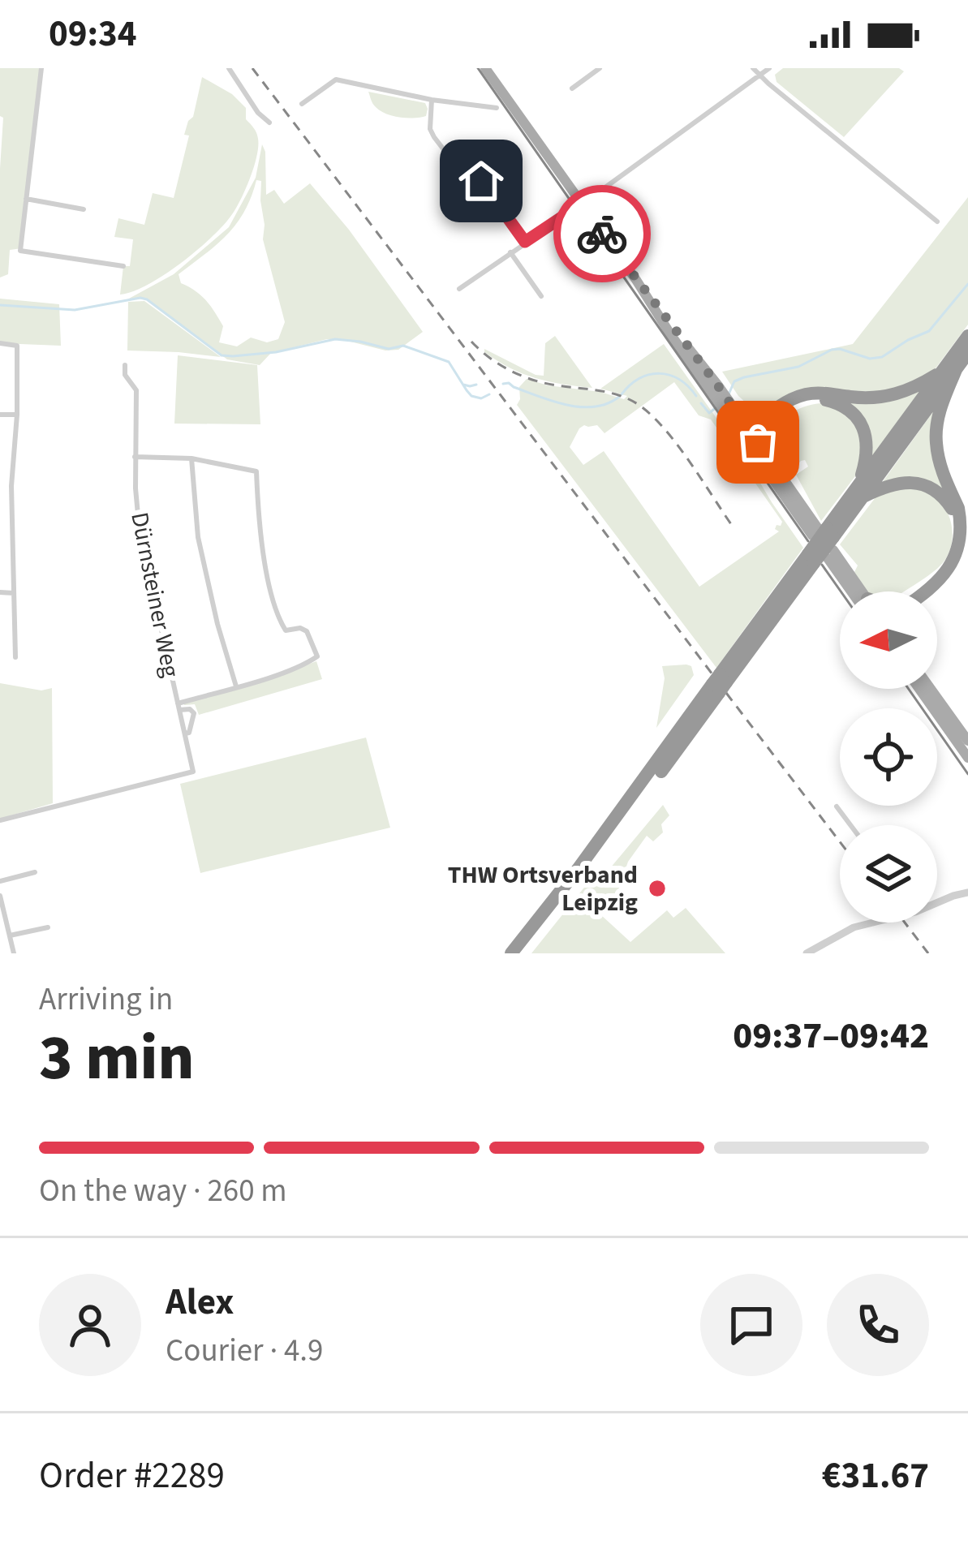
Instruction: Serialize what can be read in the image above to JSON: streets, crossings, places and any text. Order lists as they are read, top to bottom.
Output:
{
  "streets": {
    "street": ["Dürnsteiner Weg"]
  },
  "places": ["THW Ortsverband Leipzig"],
  "north": "left",
  "page": {
    "status": "09:34",
    "heading": ["3 min", "Arriving in", "09:37–09:42"],
    "panel": [
      "Alex",
      "Courier · 4.9",
      "Order #2289",
      "€31.67"
    ],
    "bar": "On the way · 260 m"
  }
}
